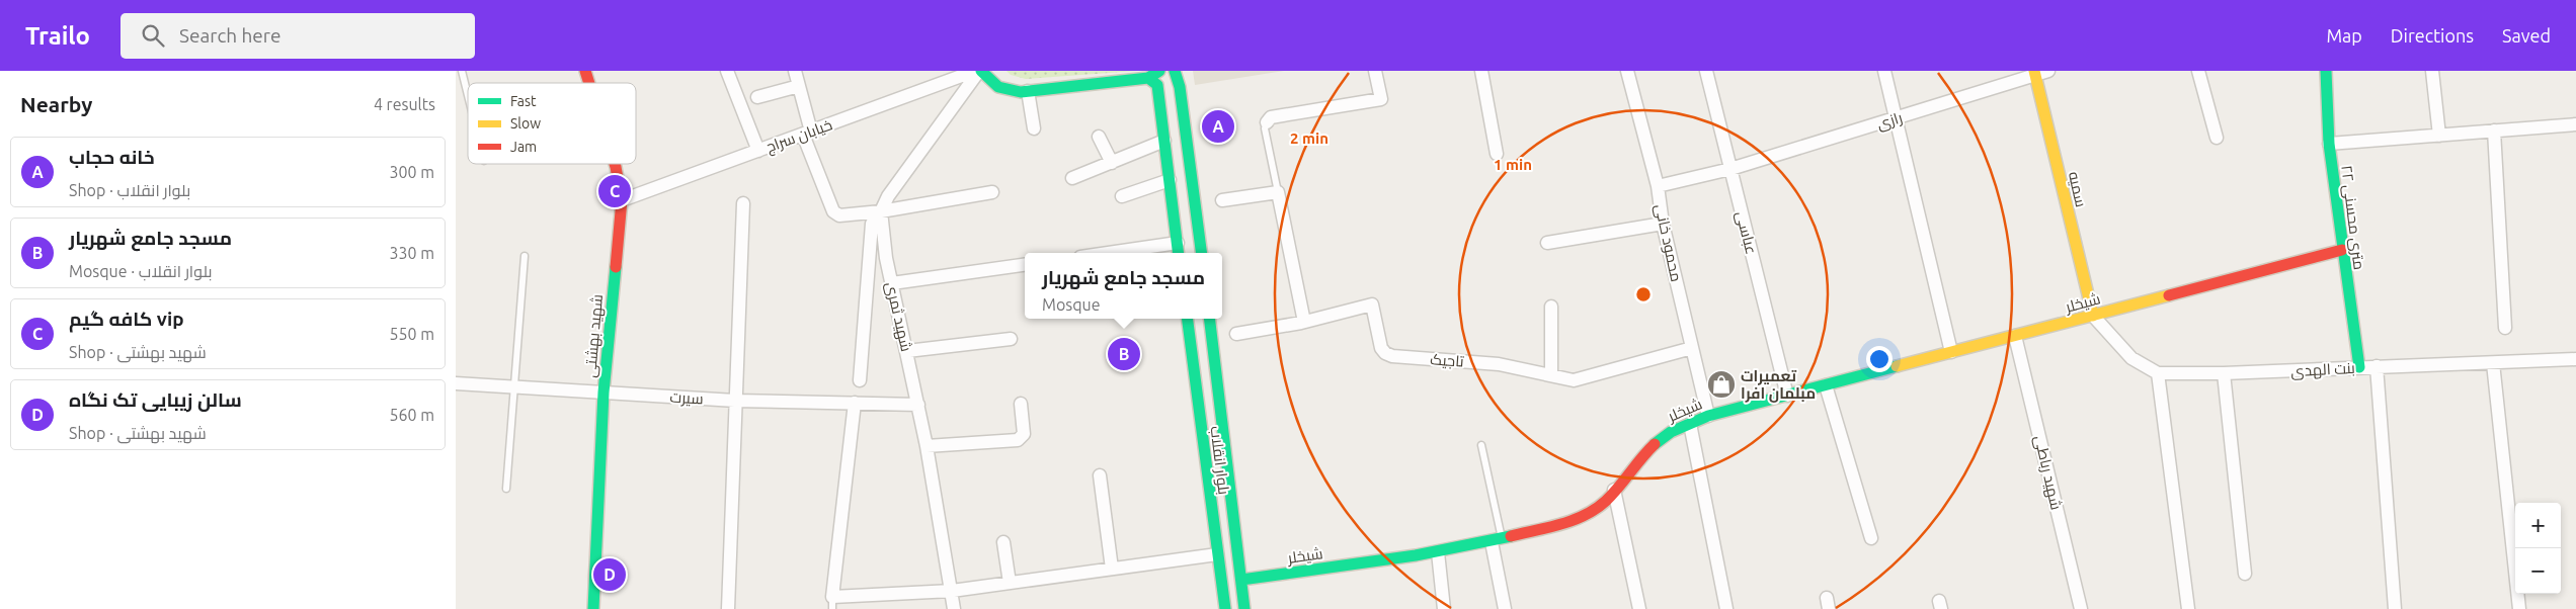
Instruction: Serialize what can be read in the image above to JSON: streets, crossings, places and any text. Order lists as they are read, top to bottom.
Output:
{
  "streets": {
    "street": [
      "رازی",
      "خیابان سراج",
      "سمیه",
      "۲۲ متری محسنی",
      "عباسی",
      "محمود خانی",
      "شیخلر",
      "شهید ثمری",
      "شهید بهشتی",
      "تاجیک",
      "بنت الهدی",
      "سیرت",
      "بلوار انقلاب",
      "شهید رباطی"
    ]
  },
  "crossings": [
    ["رازی", "سمیه"],
    ["رازی", "عباسی"],
    ["رازی", "محمود خانی"],
    ["خیابان سراج", "شهید بهشتی"],
    ["سمیه", "شیخلر"],
    ["سمیه", "بنت الهدی"],
    ["۲۲ متری محسنی", "شیخلر"],
    ["۲۲ متری محسنی", "بنت الهدی"],
    ["عباسی", "شیخلر"],
    ["محمود خانی", "شیخلر"],
    ["محمود خانی", "تاجیک"],
    ["شیخلر", "بنت الهدی"],
    ["شیخلر", "بلوار انقلاب"],
    ["شیخلر", "شهید رباطی"],
    ["شهید ثمری", "سیرت"],
    ["شهید بهشتی", "سیرت"]
  ],
  "places": {
    "shop": ["تعمیرات مبلمان افرا"]
  },
  "legend": ["Fast", "Slow", "Jam"],
  "page": {
    "header": "Trailo",
    "search": "Search here",
    "nav": ["Map", "Directions", "Saved"],
    "heading": ["Nearby", "4 results"],
    "pins": [
      "A",
      "C",
      "B",
      "D"
    ],
    "list": [
      {
        "mark": "A",
        "name": "خانه حجاب",
        "note": "Shop · بلوار انقلاب",
        "value": "300 m"
      },
      {
        "mark": "B",
        "name": "مسجد جامع شهریار",
        "note": "Mosque · بلوار انقلاب",
        "value": "330 m"
      },
      {
        "mark": "C",
        "name": "کافه گیم vip",
        "note": "Shop · شهید بهشتی",
        "value": "550 m"
      },
      {
        "mark": "D",
        "name": "سالن زیبایی تک نگاه",
        "note": "Shop · شهید بهشتی",
        "value": "560 m"
      }
    ],
    "popup": ["مسجد جامع شهریار", "Mosque"],
    "map_buttons": ["+", "−"]
  },
  "rings": ["2 min", "1 min"]
}
